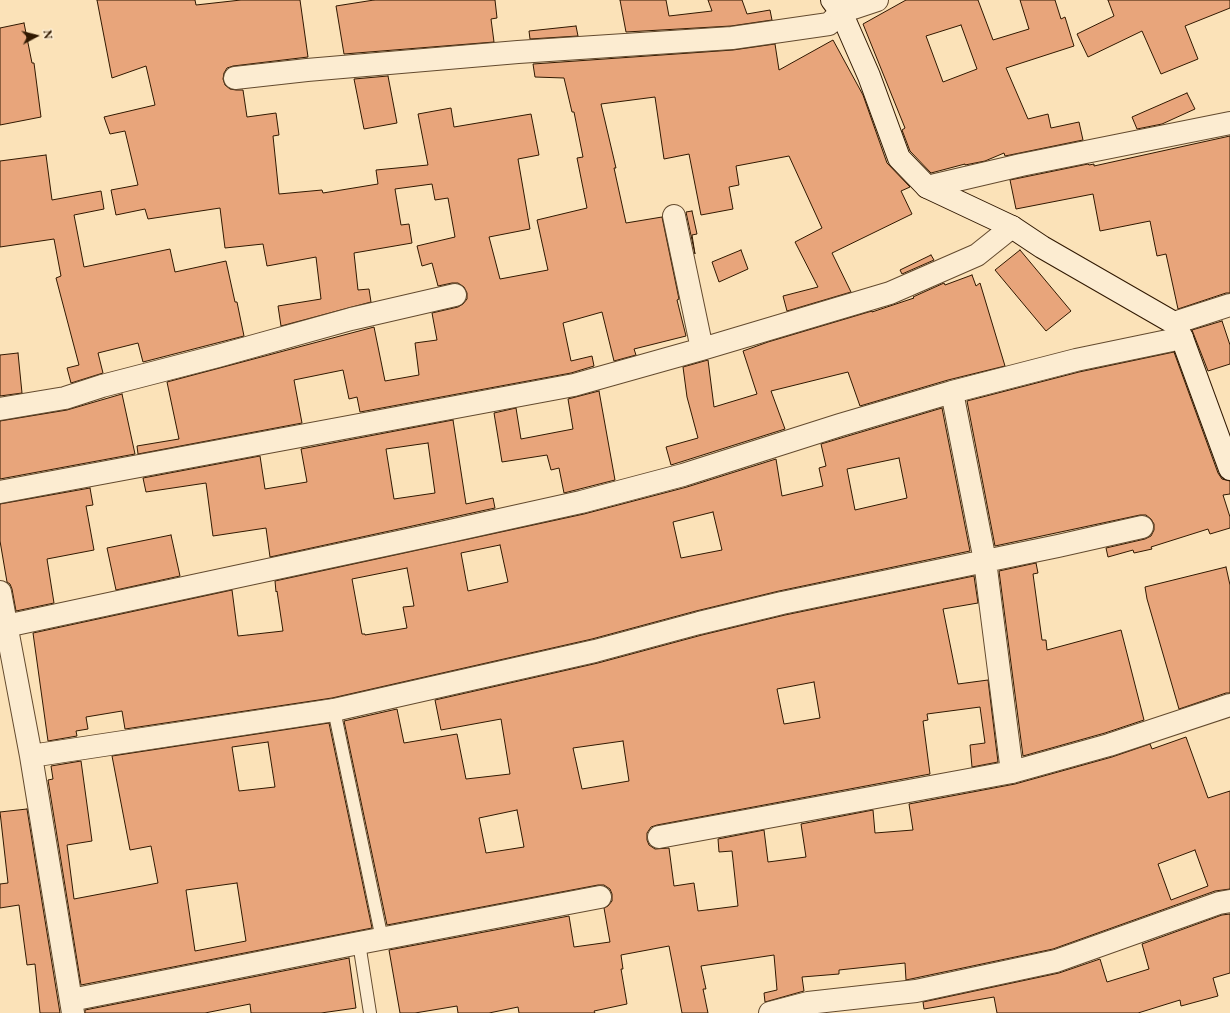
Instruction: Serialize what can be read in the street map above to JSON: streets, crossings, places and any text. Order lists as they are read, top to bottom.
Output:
{
  "north": "right"
}
